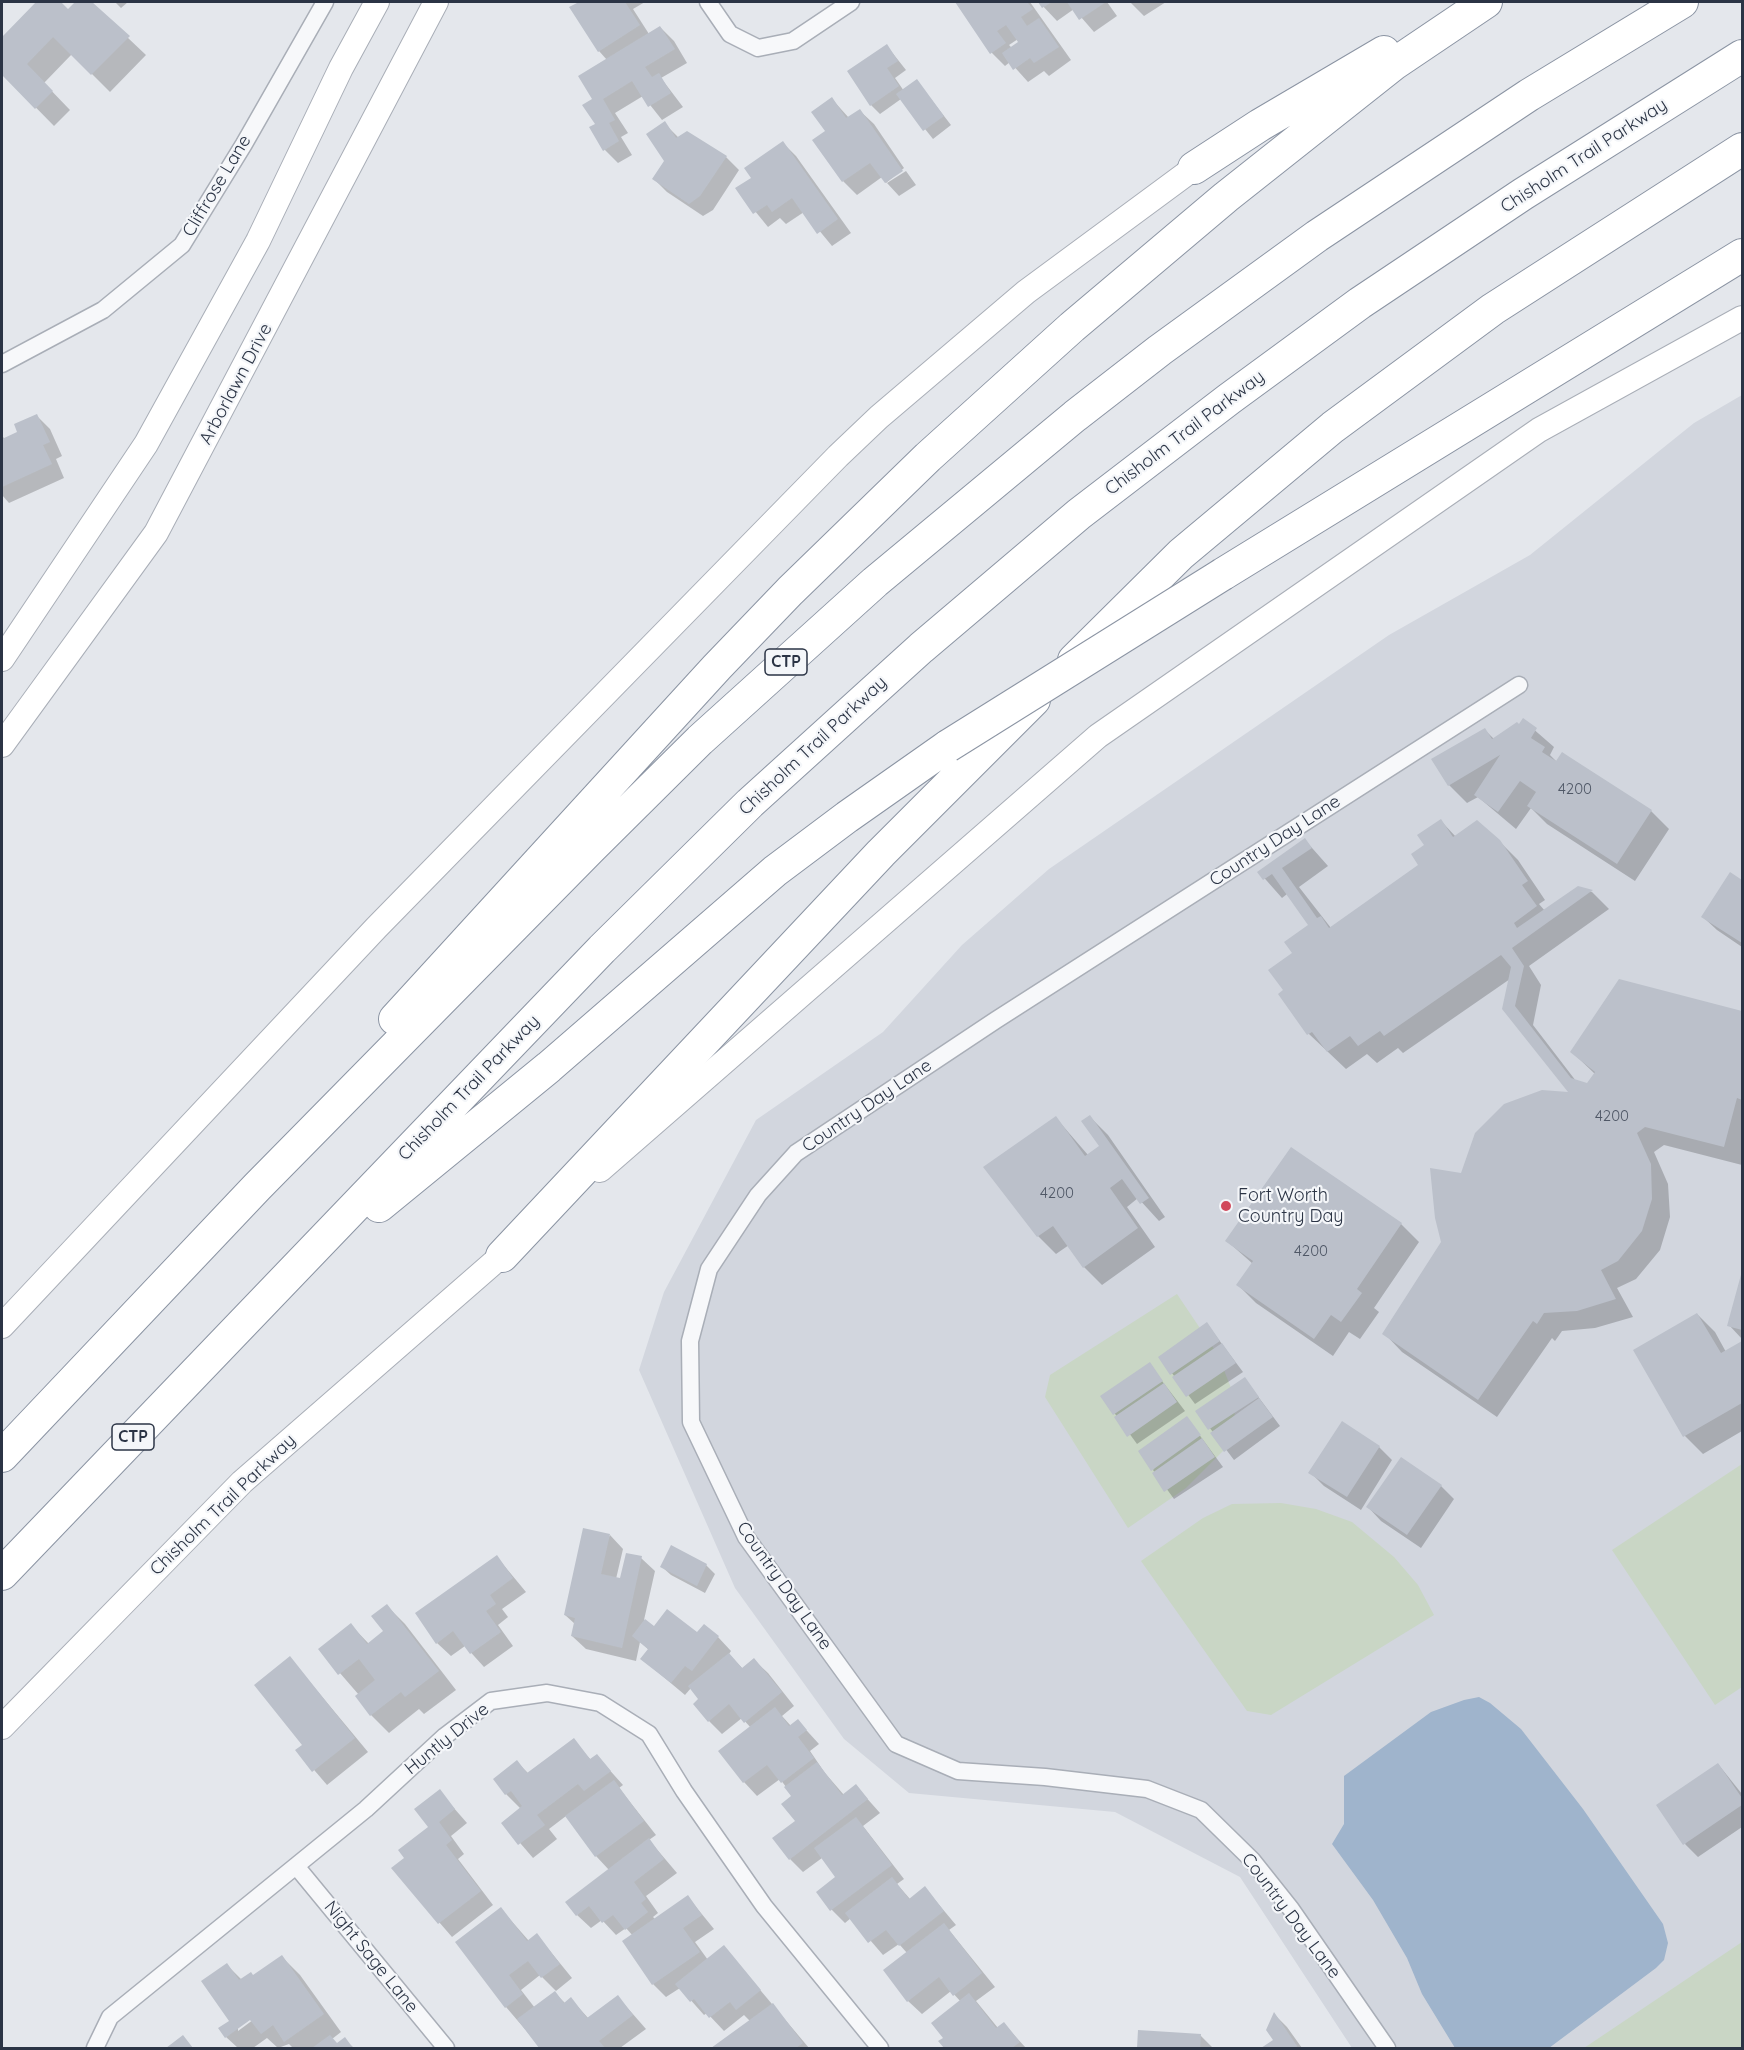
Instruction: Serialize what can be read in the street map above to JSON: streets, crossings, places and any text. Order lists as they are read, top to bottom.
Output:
{
  "streets": {
    "highway": ["Chisholm Trail Parkway", "CTP"],
    "main road": ["Arborlawn Drive"],
    "street": [
      "Cliffrose Lane",
      "Country Day Lane",
      "Huntly Drive",
      "Night Sage Lane"
    ]
  },
  "crossings": [
    ["Huntly Drive", "Night Sage Lane"]
  ],
  "places": ["Fort Worth Country Day"],
  "house_numbers": [
    "4200",
    "4200",
    "4200",
    "4200"
  ]
}
